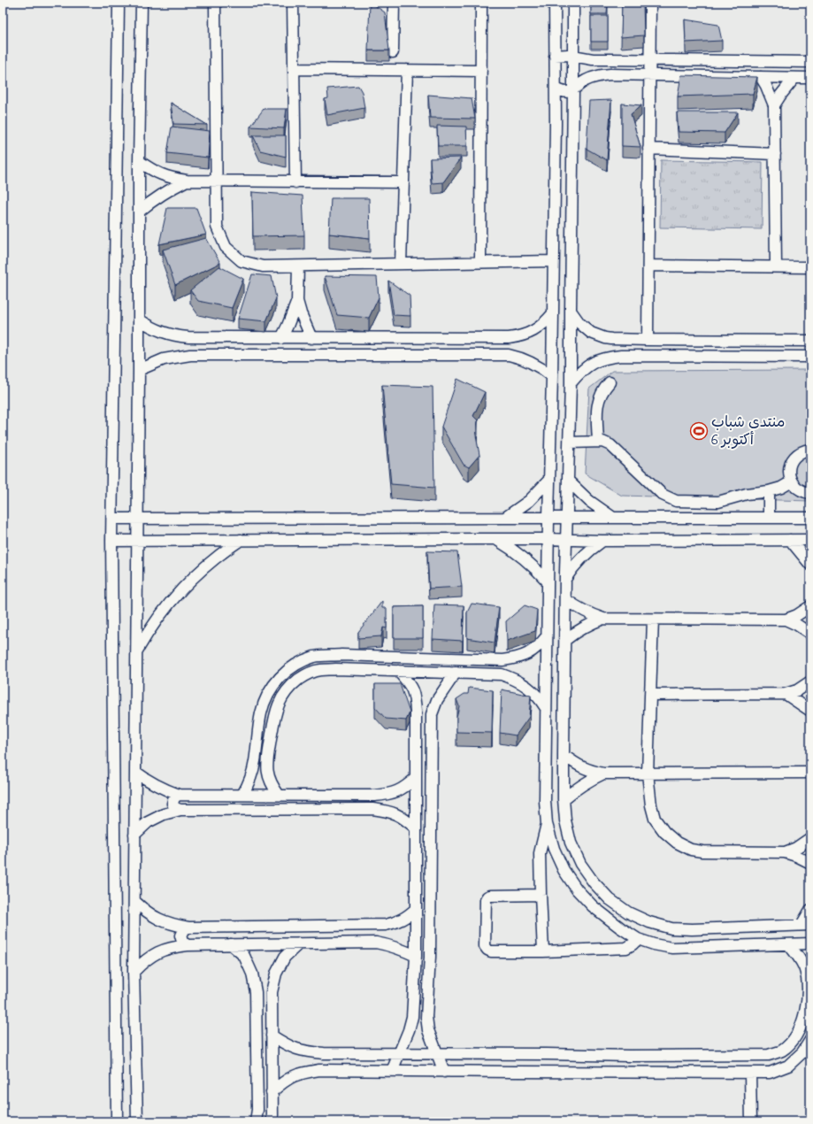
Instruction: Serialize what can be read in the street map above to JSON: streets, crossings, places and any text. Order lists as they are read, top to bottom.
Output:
{
  "places": {
    "sports": ["منتدى شباب 6 أكتوبر"]
  }
}
